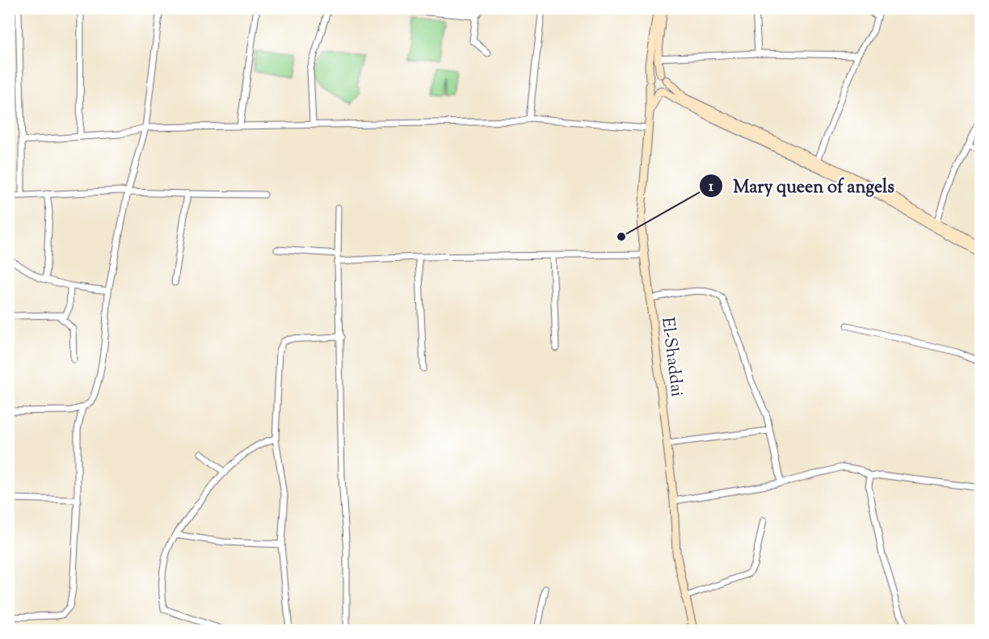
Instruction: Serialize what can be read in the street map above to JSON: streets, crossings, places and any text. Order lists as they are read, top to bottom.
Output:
{
  "streets": {
    "street": ["El-Shaddai"]
  },
  "places": ["Mary queen of angels"]
}
